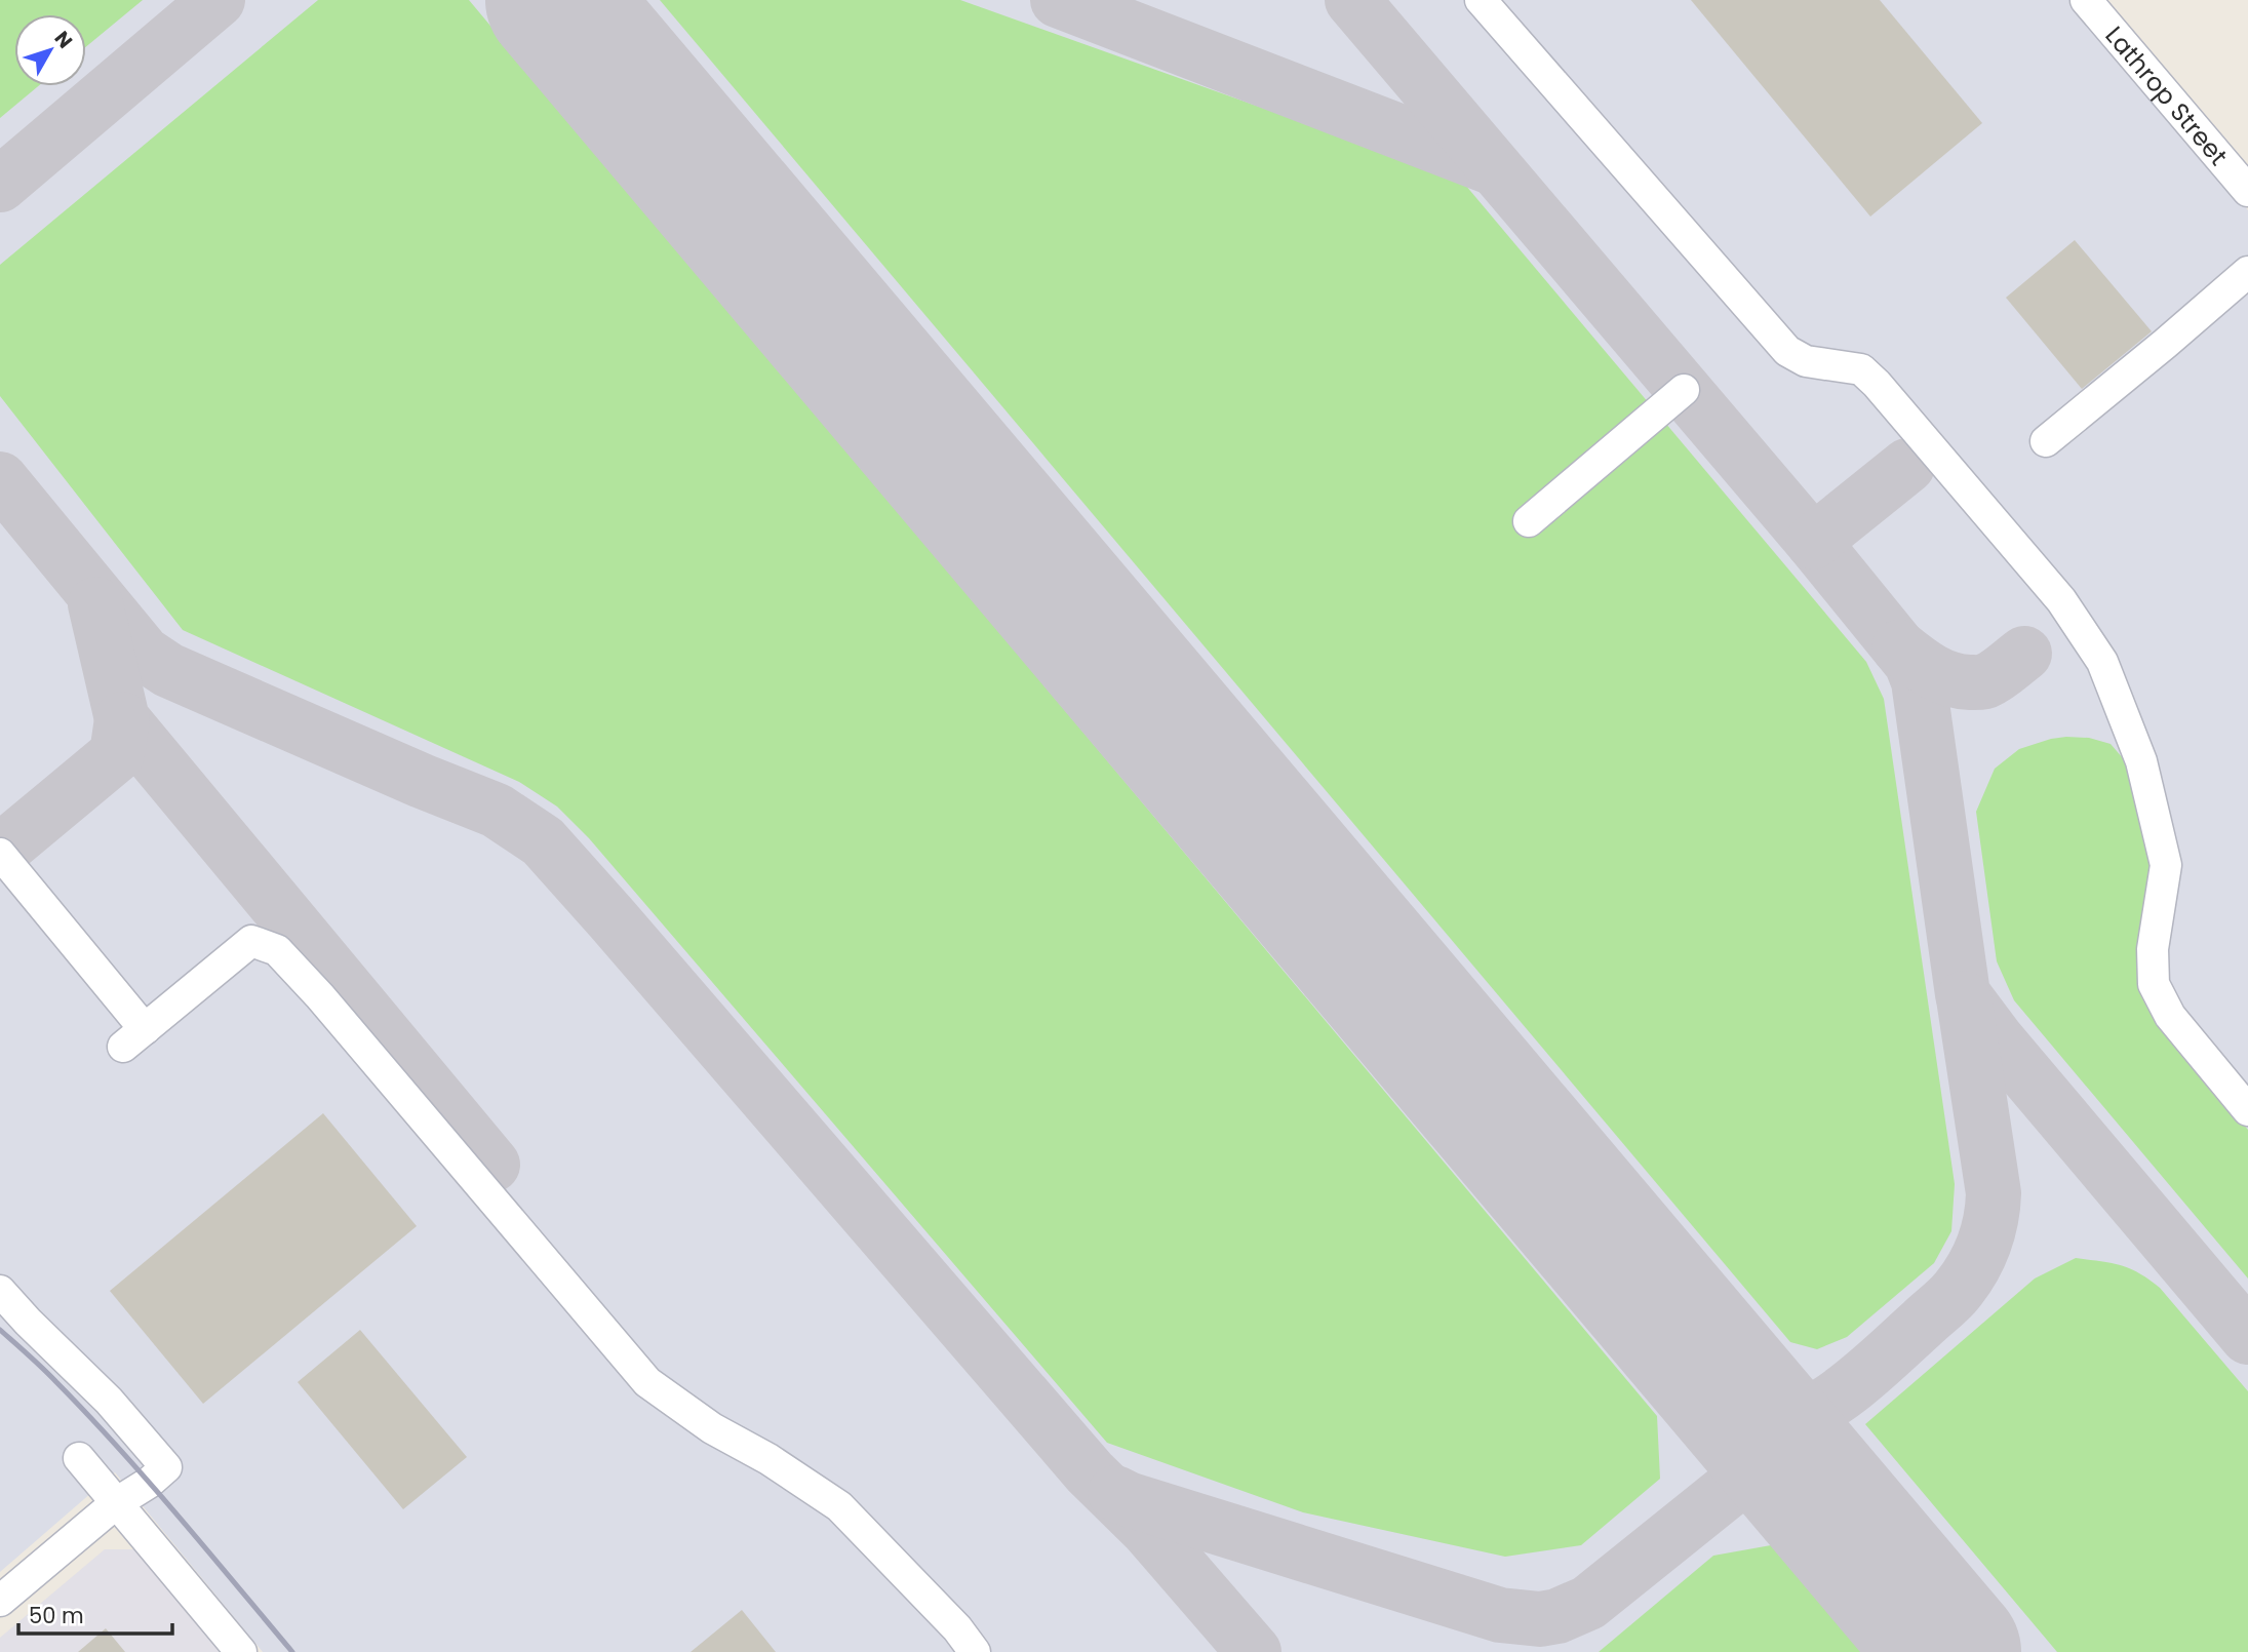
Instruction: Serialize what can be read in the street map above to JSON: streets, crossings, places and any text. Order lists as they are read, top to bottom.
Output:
{
  "streets": {
    "street": ["Lathrop Street"]
  },
  "scale_bar": "50 m",
  "north": "top right"
}
